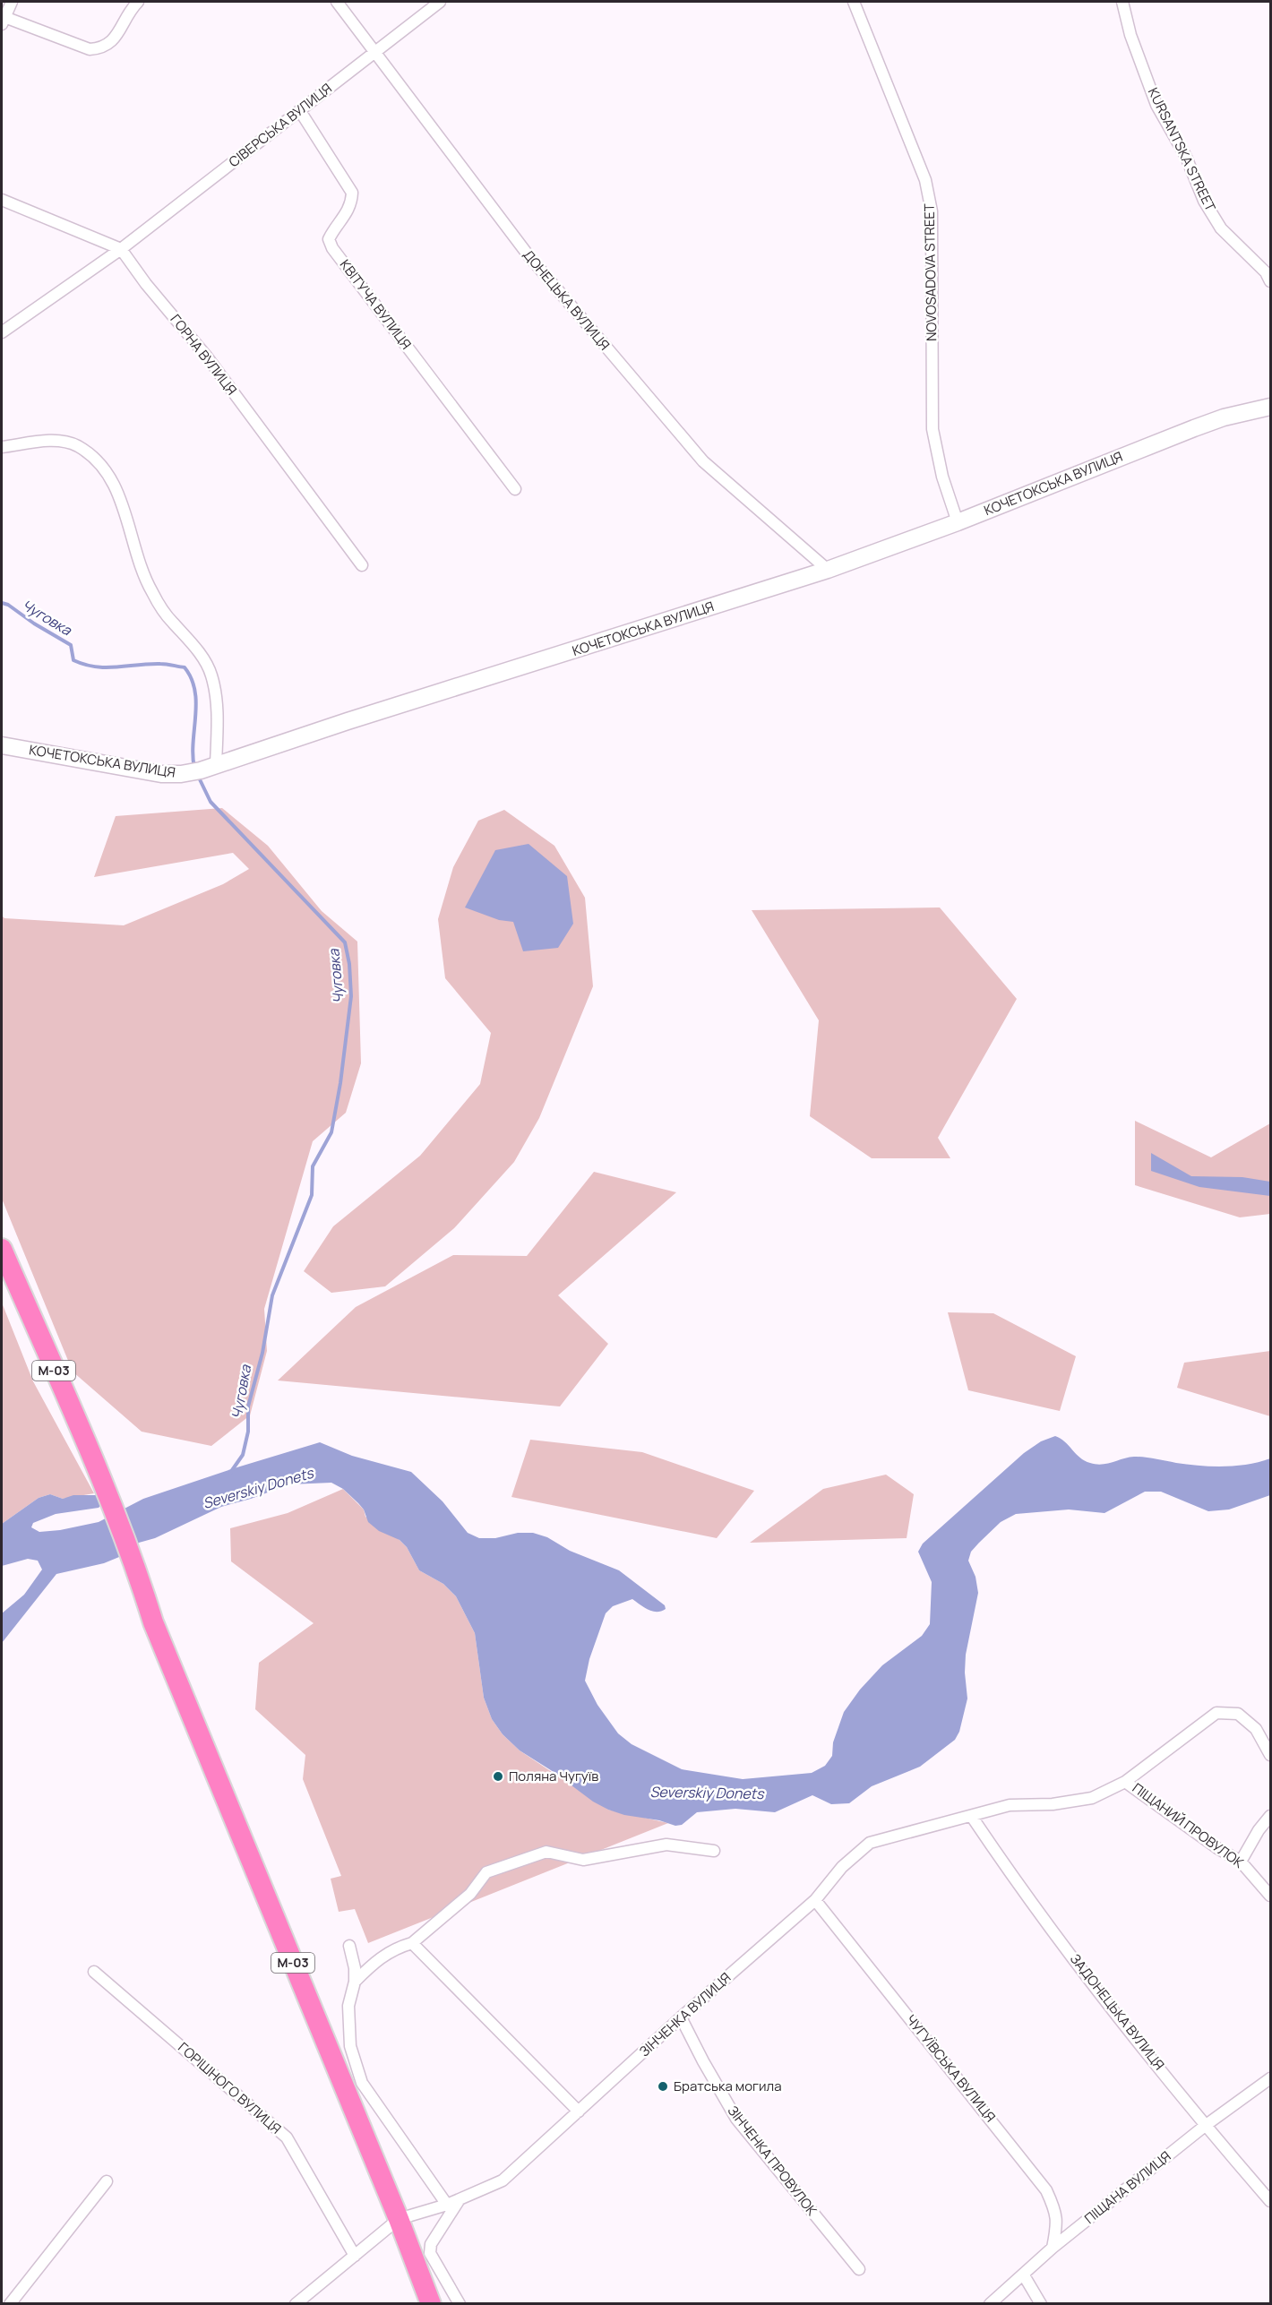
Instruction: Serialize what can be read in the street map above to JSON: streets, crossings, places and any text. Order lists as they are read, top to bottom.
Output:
{
  "streets": {
    "highway": ["М-03"],
    "main road": ["КОЧЕТОКСЬКА ВУЛИЦЯ"],
    "street": [
      "СІВЕРСЬКА ВУЛИЦЯ",
      "KURSANTSKA STREET",
      "NOVOSADOVA STREET",
      "ДОНЕЦЬКА ВУЛИЦЯ",
      "КВІТУЧА ВУЛИЦЯ",
      "ГОРНА ВУЛИЦЯ",
      "ПІЩАНИЙ ПРОВУЛОК",
      "ЗАДОНЕЦЬКА ВУЛИЦЯ",
      "ЗІНЧЕНКА ВУЛИЦЯ",
      "ЧУГУЇВСЬКА ВУЛИЦЯ",
      "ГОРІШНОГО ВУЛИЦЯ",
      "ЗІНЧЕНКА ПРОВУЛОК",
      "ПІЩАНА ВУЛИЦЯ"
    ]
  },
  "crossings": [
    ["СІВЕРСЬКА ВУЛИЦЯ", "ДОНЕЦЬКА ВУЛИЦЯ"],
    ["СІВЕРСЬКА ВУЛИЦЯ", "КВІТУЧА ВУЛИЦЯ"],
    ["СІВЕРСЬКА ВУЛИЦЯ", "ГОРНА ВУЛИЦЯ"],
    ["NOVOSADOVA STREET", "КОЧЕТОКСЬКА ВУЛИЦЯ"],
    ["ДОНЕЦЬКА ВУЛИЦЯ", "КОЧЕТОКСЬКА ВУЛИЦЯ"],
    ["М-03", "ЗІНЧЕНКА ВУЛИЦЯ"],
    ["ПІЩАНИЙ ПРОВУЛОК", "ЗІНЧЕНКА ВУЛИЦЯ"],
    ["ЗАДОНЕЦЬКА ВУЛИЦЯ", "ЗІНЧЕНКА ВУЛИЦЯ"],
    ["ЗАДОНЕЦЬКА ВУЛИЦЯ", "ПІЩАНА ВУЛИЦЯ"],
    ["ЗІНЧЕНКА ВУЛИЦЯ", "ЧУГУЇВСЬКА ВУЛИЦЯ"],
    ["ЗІНЧЕНКА ВУЛИЦЯ", "ЗІНЧЕНКА ПРОВУЛОК"],
    ["ЧУГУЇВСЬКА ВУЛИЦЯ", "ПІЩАНА ВУЛИЦЯ"]
  ],
  "water": ["Чуговка", "Severskiy Donets"],
  "places": ["Поляна Чугуїв", "Братська могила"]
}
